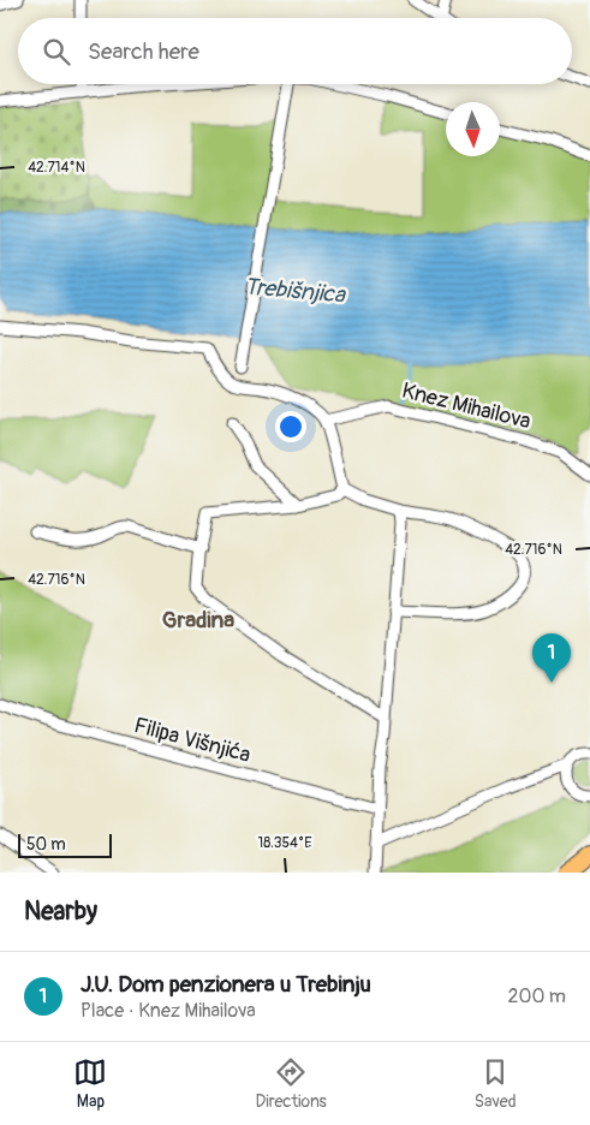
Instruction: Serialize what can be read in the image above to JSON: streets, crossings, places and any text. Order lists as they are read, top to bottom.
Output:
{
  "streets": {
    "street": ["Knez Mihailova", "Filipa Višnjića"]
  },
  "districts": ["Gradina"],
  "water": ["Trebišnjica"],
  "scale_bar": "50 m",
  "north": "bottom",
  "page": {
    "search": "Search here",
    "pins": "1",
    "scale": "50 m",
    "heading": "Nearby",
    "list": [
      {
        "mark": "1",
        "name": "J.U. Dom penzionera u Trebinju",
        "note": "Place · Knez Mihailova",
        "value": "200 m"
      }
    ],
    "nav": ["Map", "Directions", "Saved"]
  },
  "coordinates": ["42.714°N", "42.716°N", "18.354°E"]
}
